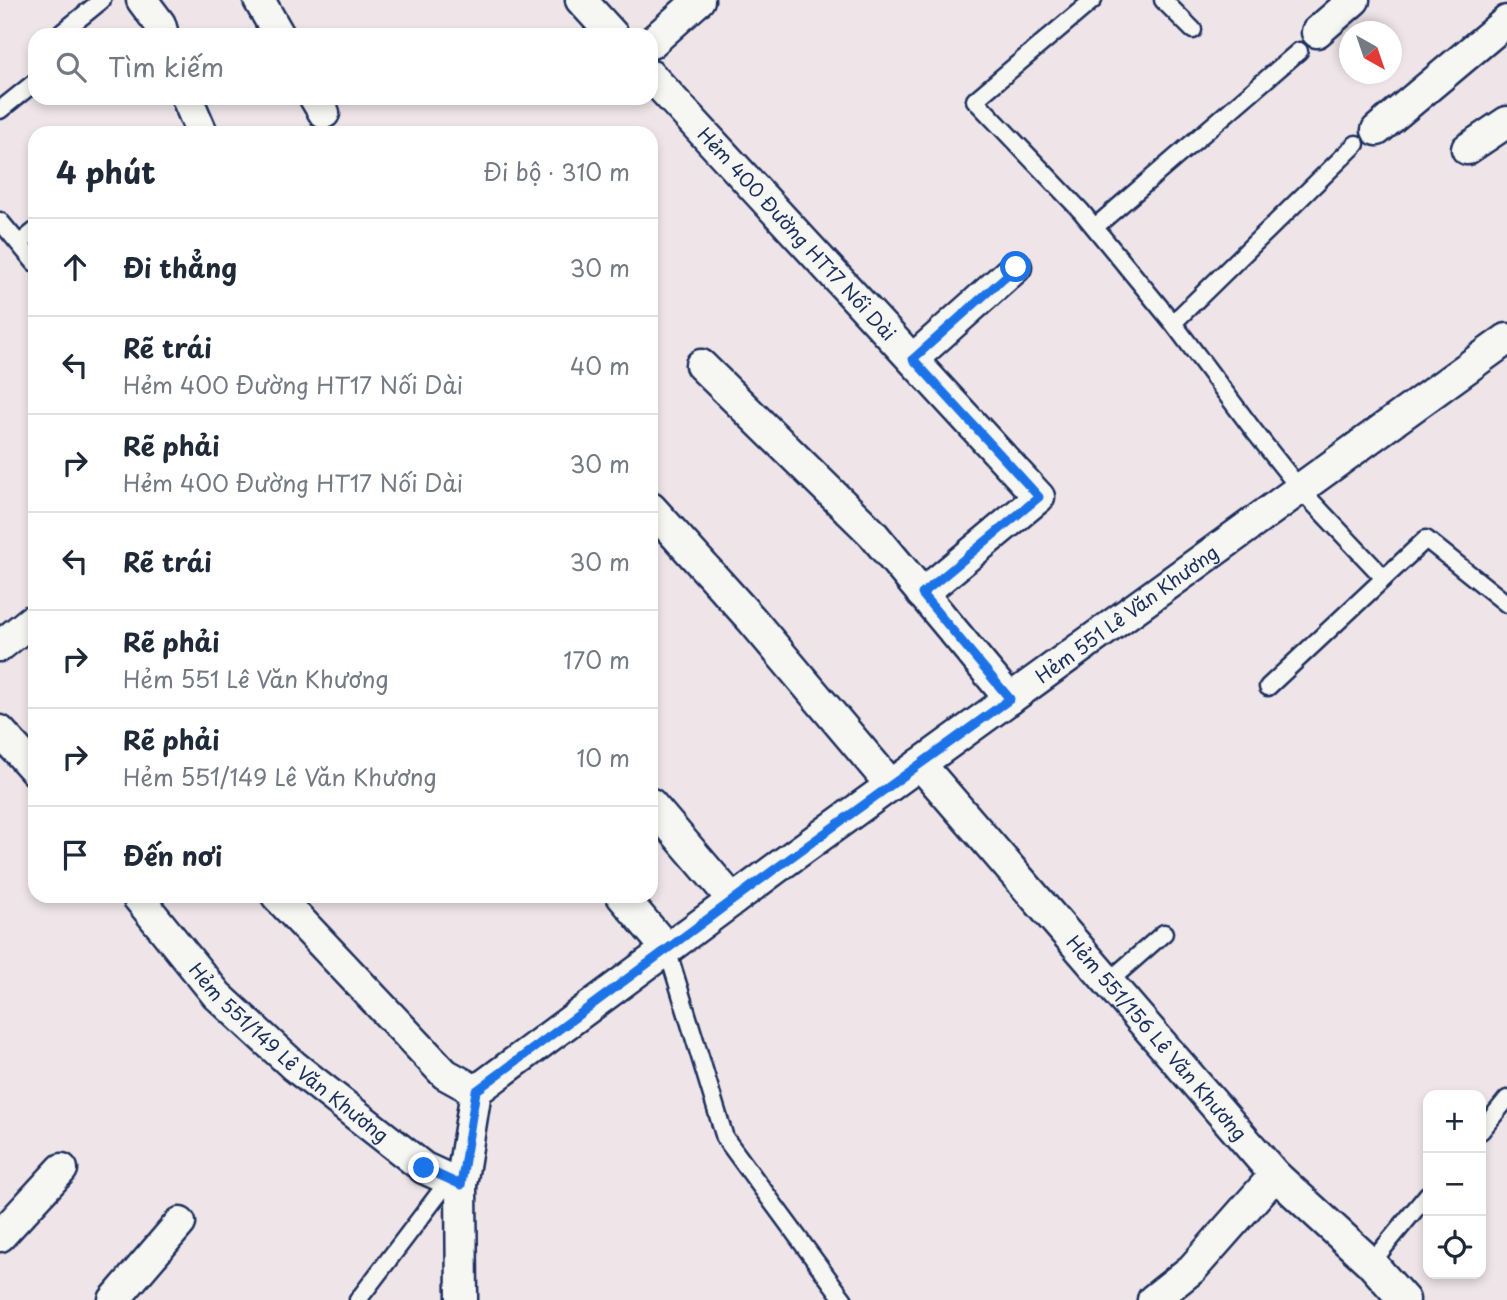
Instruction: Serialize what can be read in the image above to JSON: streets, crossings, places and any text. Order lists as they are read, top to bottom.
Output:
{
  "streets": {
    "street": [
      "Hẻm 400 Đường HT17 Nối Dài",
      "Hẻm 551 Lê Văn Khương",
      "Hẻm 551/156 Lê Văn Khương",
      "Hẻm 551/149 Lê Văn Khương"
    ]
  },
  "crossings": [
    ["Hẻm 551 Lê Văn Khương", "Hẻm 551/156 Lê Văn Khương"]
  ],
  "north": "bottom right",
  "page": {
    "search": "Tìm kiếm",
    "heading": ["4 phút", "Đi bộ · 310 m"],
    "list": [
      ["Đi thẳng", "30 m"],
      ["Rẽ trái", "Hẻm 400 Đường HT17 Nối Dài", "40 m"],
      ["Rẽ phải", "Hẻm 400 Đường HT17 Nối Dài", "30 m"],
      ["Rẽ trái", "30 m"],
      ["Rẽ phải", "Hẻm 551 Lê Văn Khương", "170 m"],
      ["Rẽ phải", "Hẻm 551/149 Lê Văn Khương", "10 m"],
      "Đến nơi"
    ],
    "map_buttons": ["+", "−"]
  }
}
